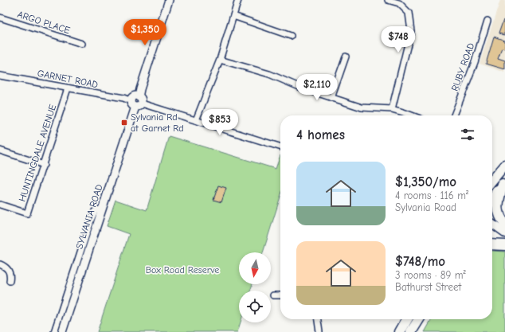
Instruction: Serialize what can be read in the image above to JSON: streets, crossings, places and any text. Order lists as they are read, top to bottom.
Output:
{
  "streets": {
    "street": [
      "ARGO PLACE",
      "RUBY ROAD",
      "GARNET ROAD",
      "HUNTINGDALE AVENUE",
      "SYLVANIA ROAD"
    ]
  },
  "crossings": [
    ["GARNET ROAD", "HUNTINGDALE AVENUE"],
    ["GARNET ROAD", "SYLVANIA ROAD"]
  ],
  "parks": ["Box Road Reserve"],
  "places": {
    "transit": ["Sylvania Rd at Garnet Rd"]
  },
  "north": "bottom",
  "page": {
    "price": [
      "$1,350",
      "$748",
      "$2,110",
      "$853"
    ],
    "heading": "4 homes",
    "list": [
      {
        "name": "$1,350/mo",
        "note": "4 rooms · 116 m² · Sylvania Road"
      },
      {
        "name": "$748/mo",
        "note": "3 rooms · 89 m² · Bathurst Street"
      }
    ]
  }
}
